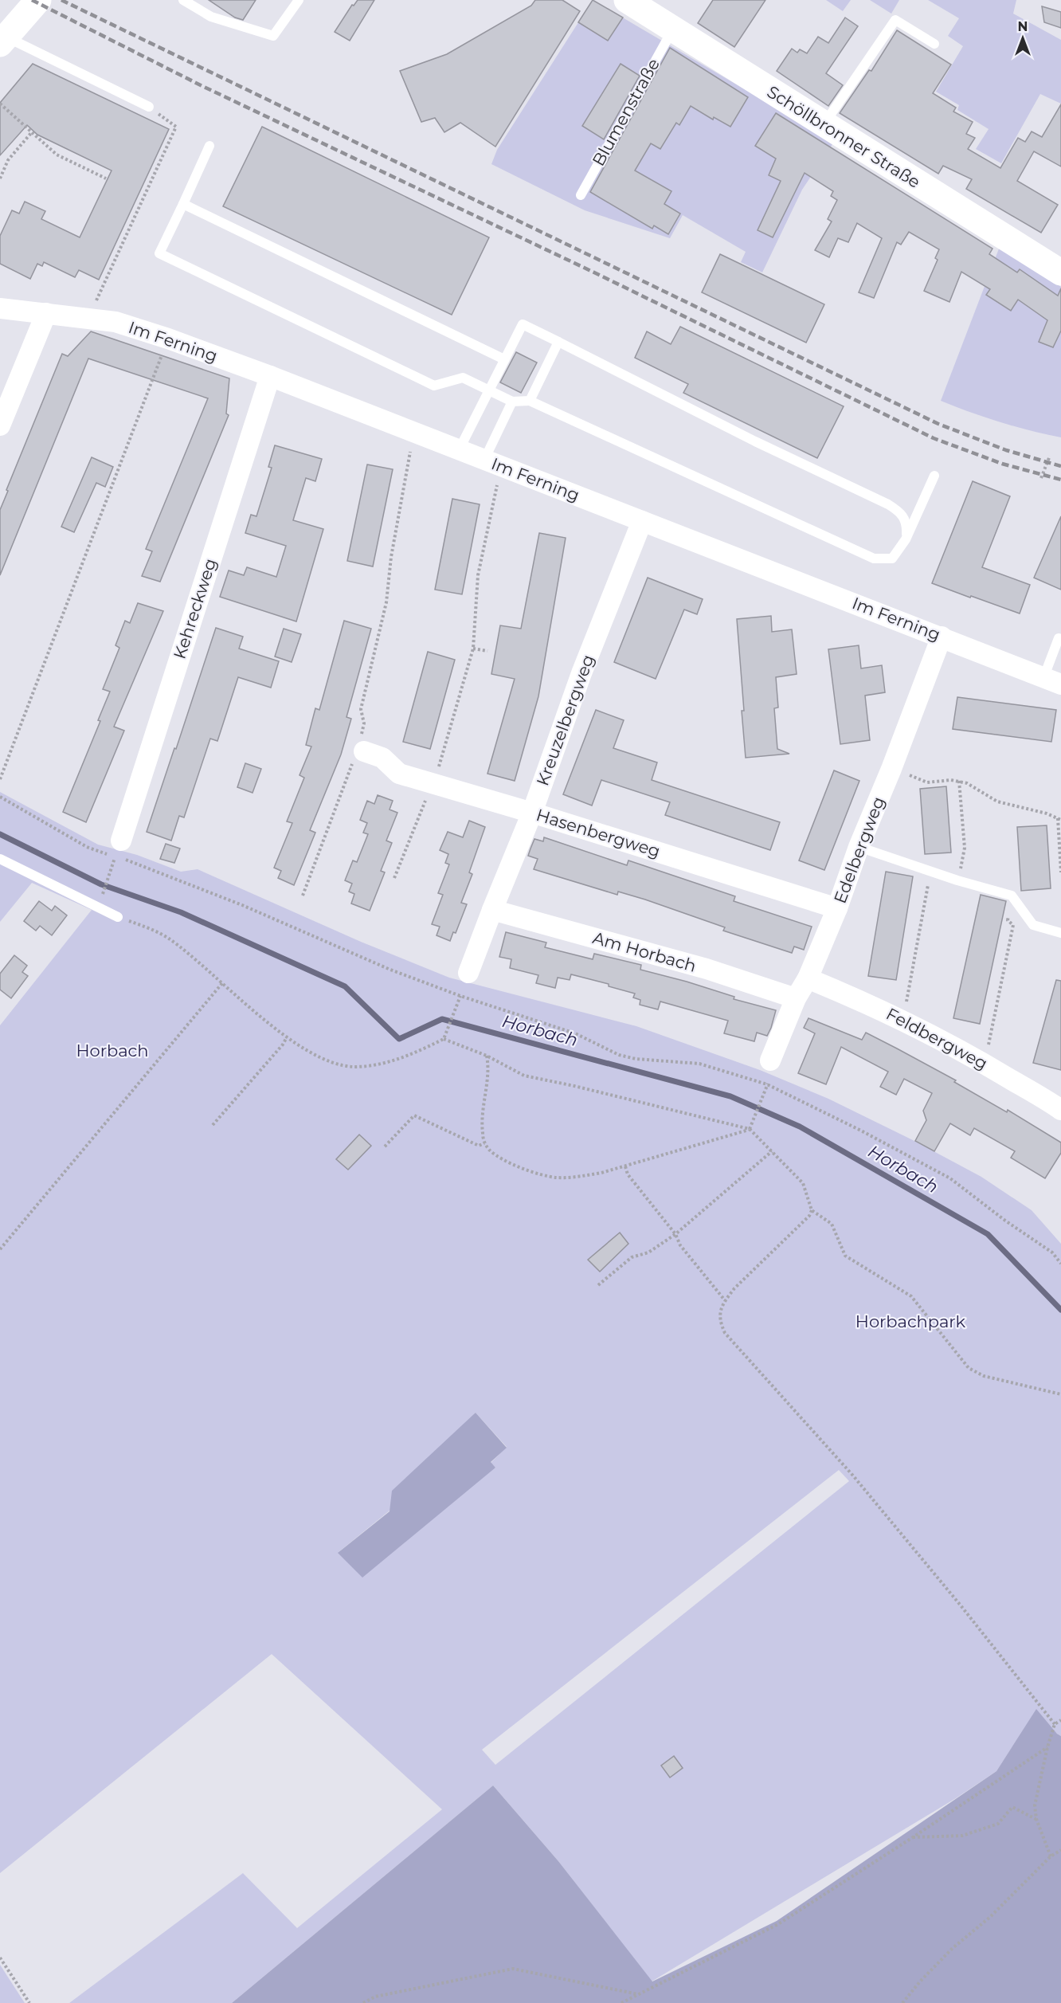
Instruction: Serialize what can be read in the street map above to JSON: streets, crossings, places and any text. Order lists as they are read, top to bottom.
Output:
{
  "streets": {
    "street": [
      "Schöllbronner Straße",
      "Im Ferning",
      "Kehreckweg",
      "Kreuzelbergweg",
      "Hasenbergweg",
      "Edelbergweg",
      "Am Horbach",
      "Feldbergweg"
    ],
    "lane": ["Blumenstraße"]
  },
  "crossings": [
    ["Blumenstraße", "Schöllbronner Straße"],
    ["Im Ferning", "Kehreckweg"],
    ["Im Ferning", "Kreuzelbergweg"],
    ["Im Ferning", "Edelbergweg"],
    ["Kreuzelbergweg", "Hasenbergweg"],
    ["Kreuzelbergweg", "Am Horbach"],
    ["Hasenbergweg", "Edelbergweg"],
    ["Edelbergweg", "Am Horbach"],
    ["Edelbergweg", "Feldbergweg"]
  ],
  "water": ["Horbach"],
  "parks": ["Horbach", "Horbachpark"],
  "north": "top"
}
